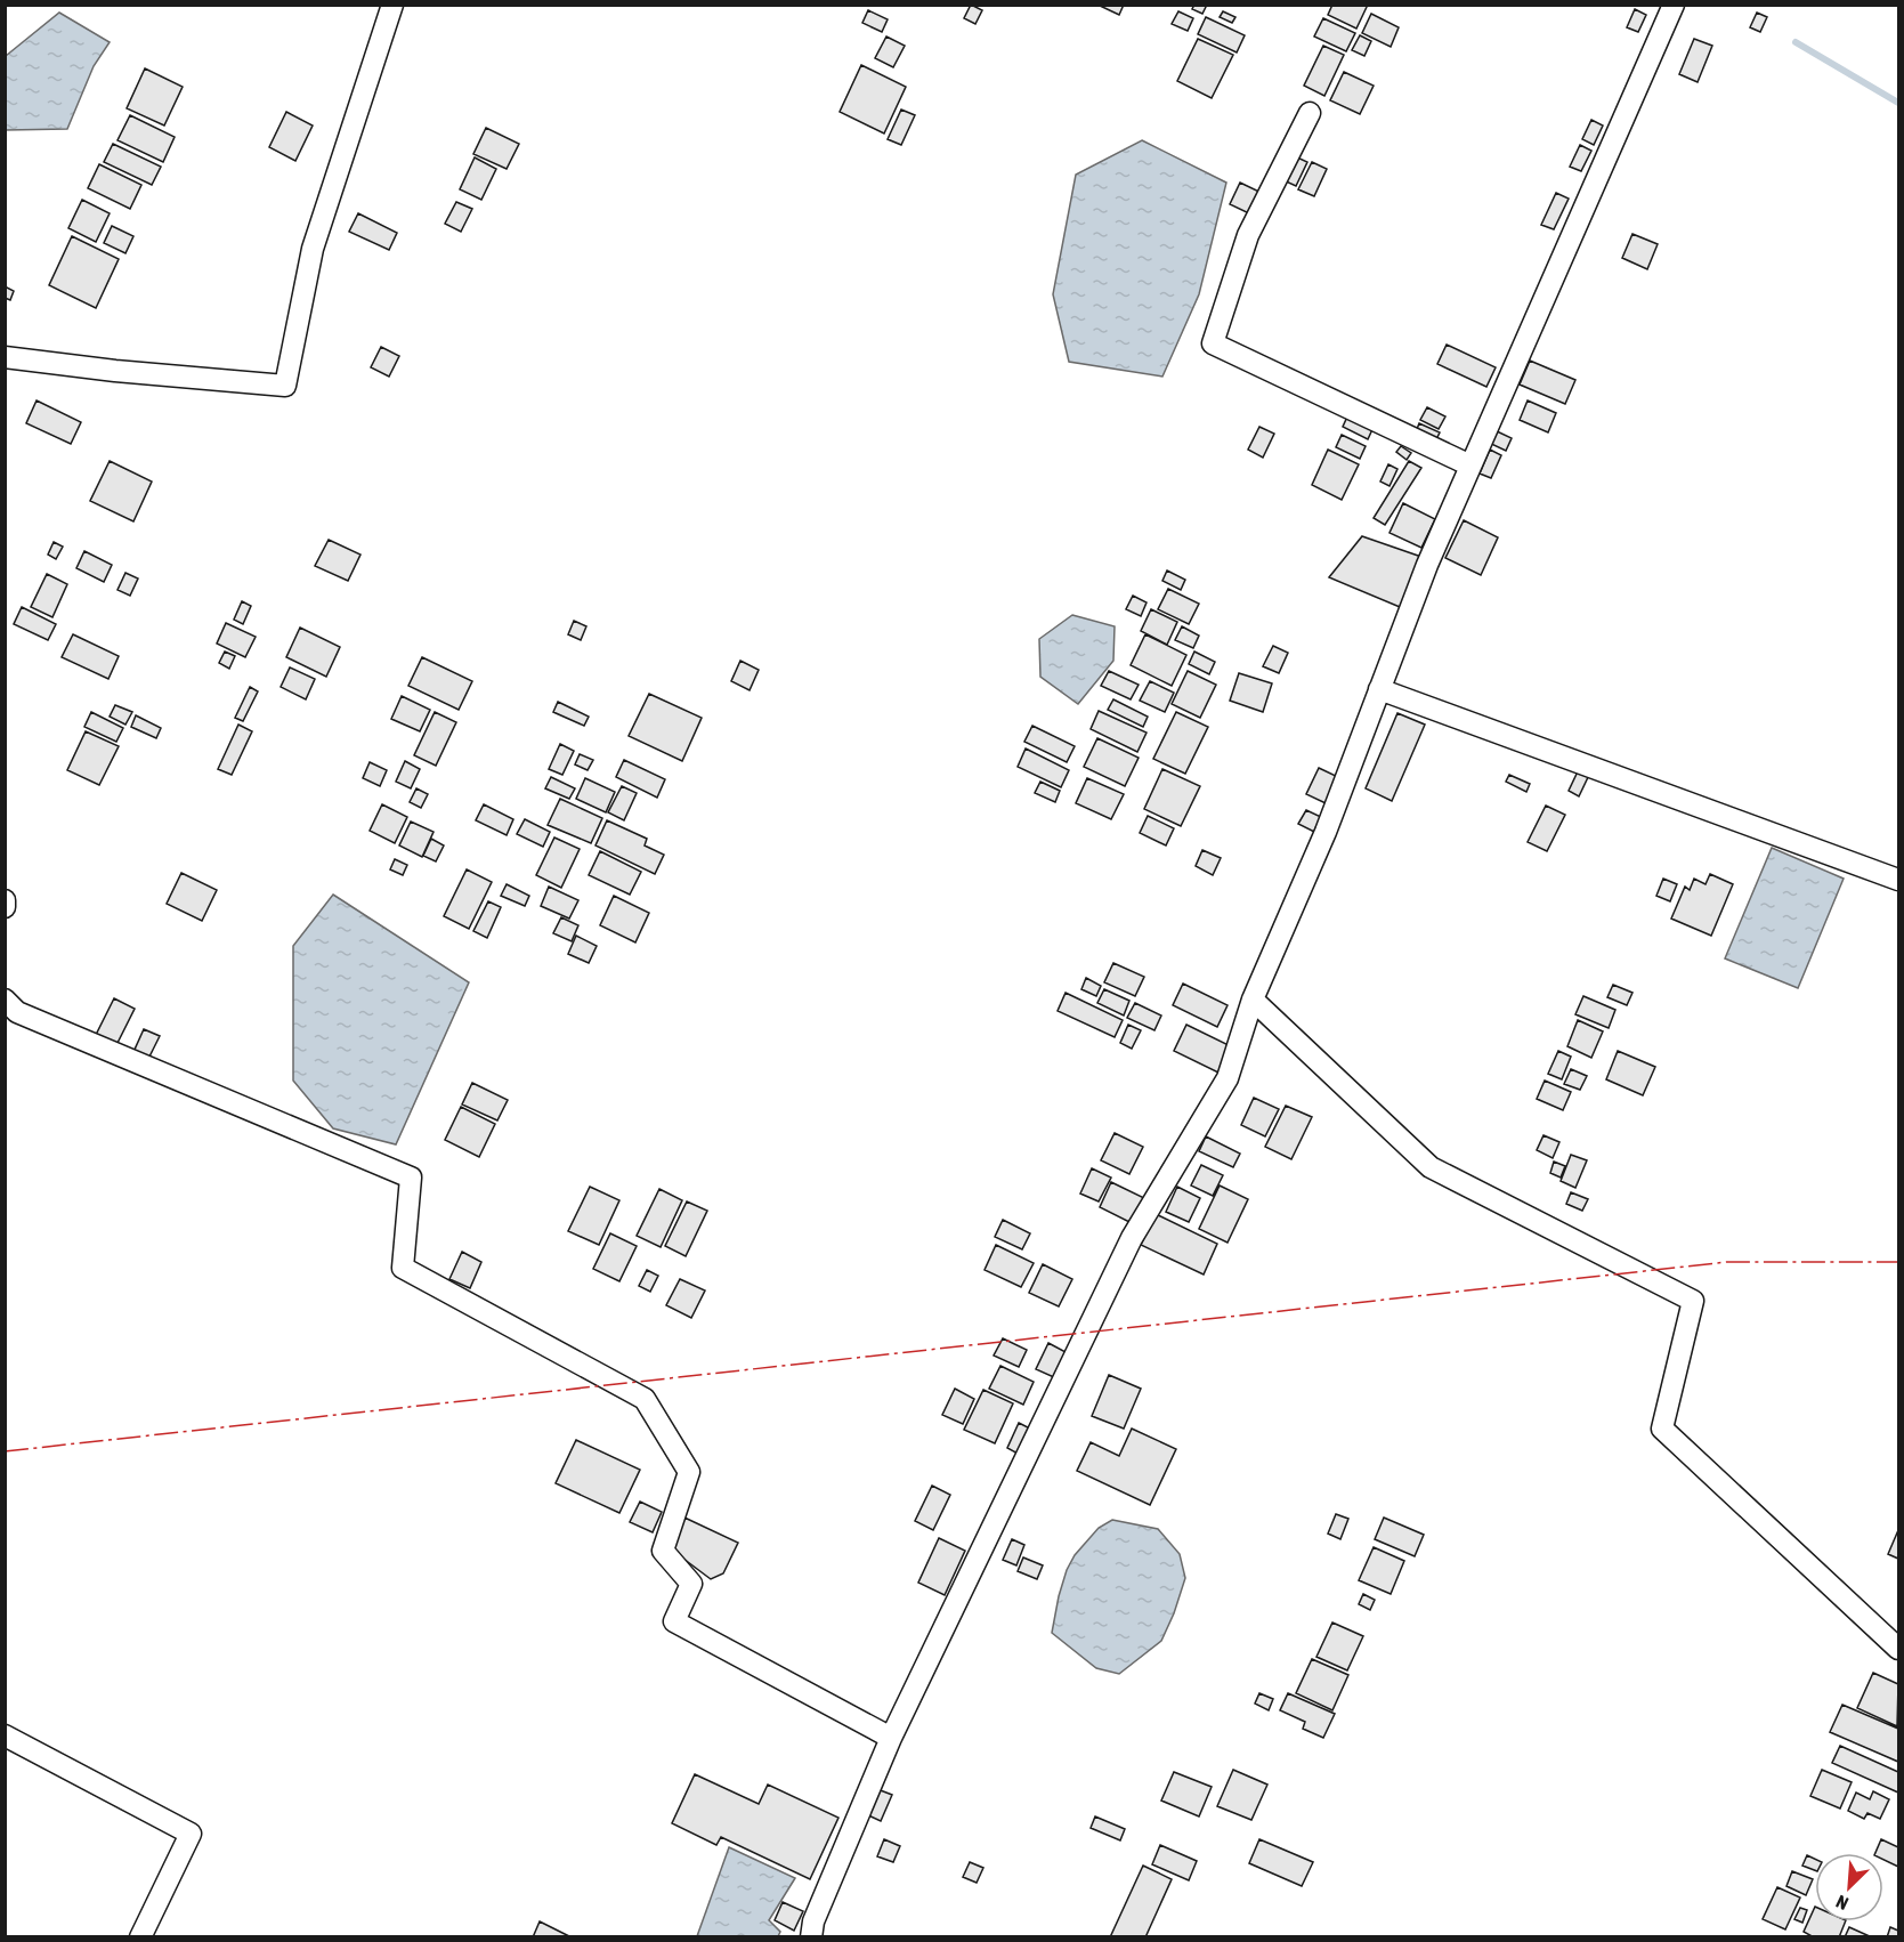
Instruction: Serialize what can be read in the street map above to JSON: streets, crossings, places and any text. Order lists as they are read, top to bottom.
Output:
{
  "north": "bottom left"
}
